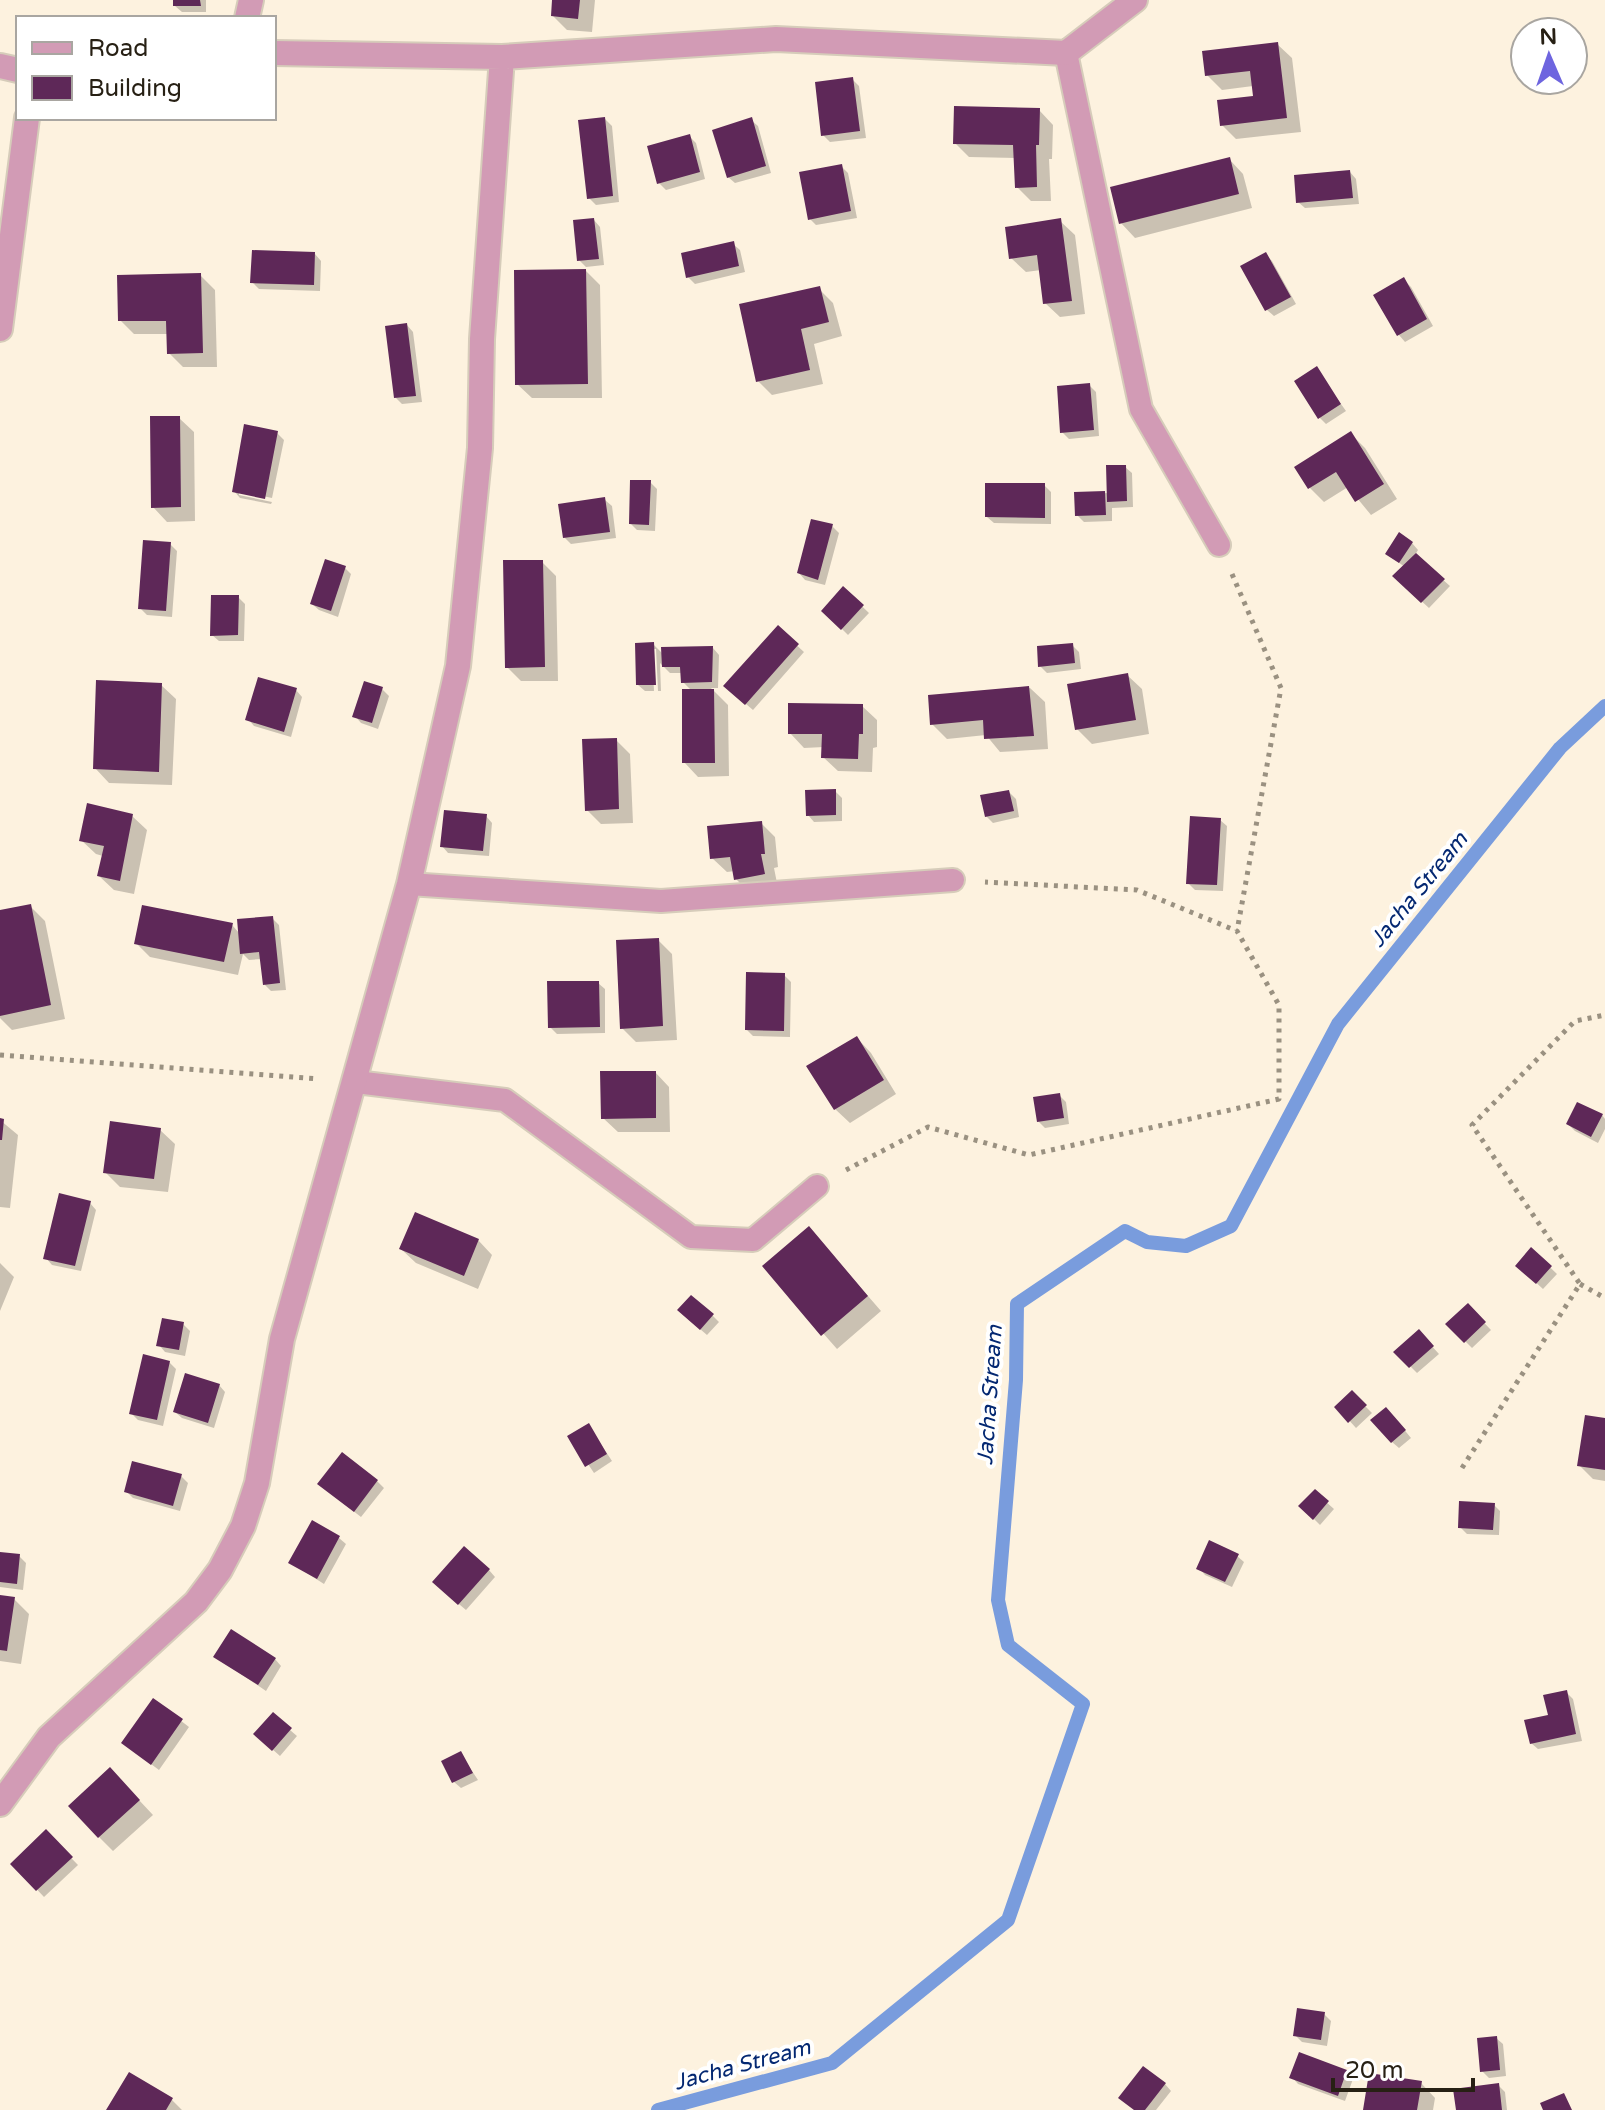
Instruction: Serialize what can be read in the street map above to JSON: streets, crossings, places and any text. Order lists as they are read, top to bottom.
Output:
{
  "water": ["Jacha Stream"],
  "legend": ["Road", "Building"],
  "scale_bar": "20 m",
  "north": "top"
}
